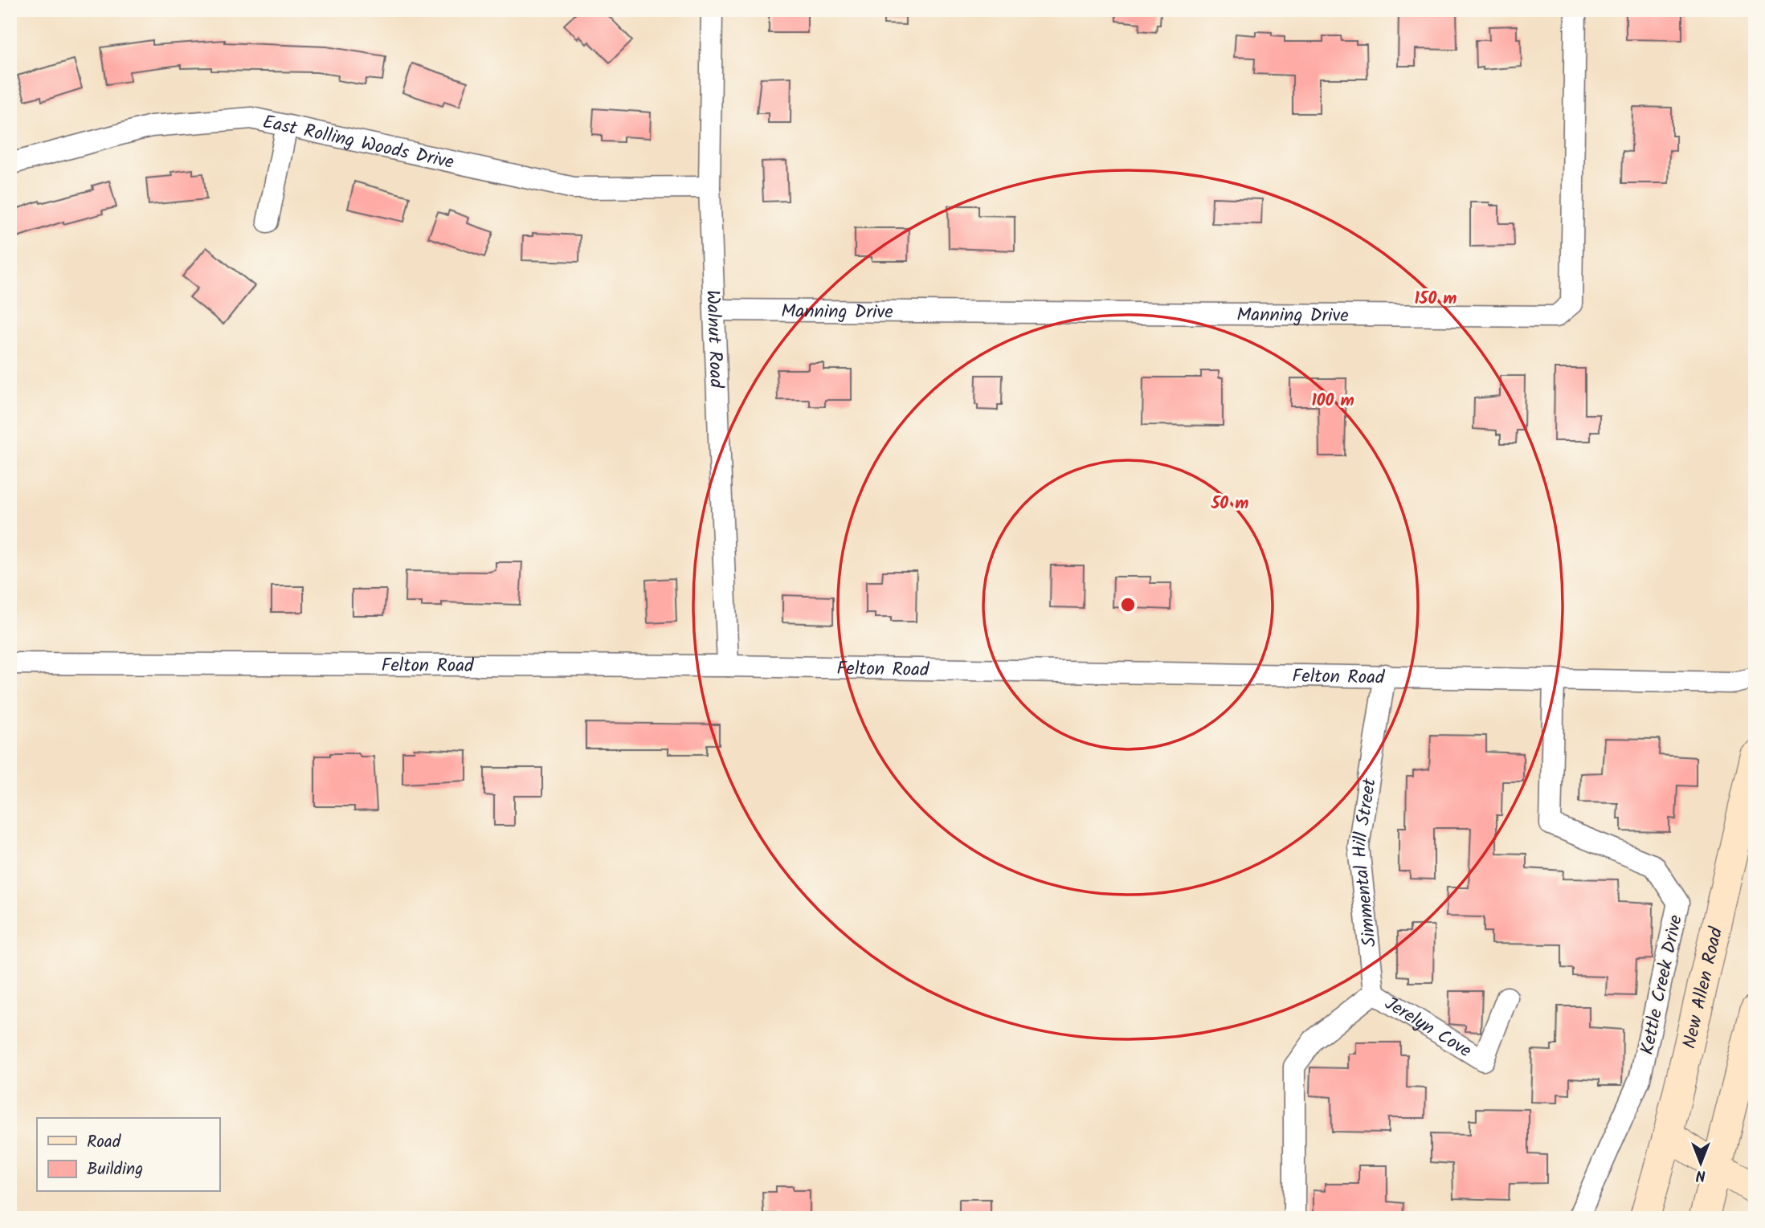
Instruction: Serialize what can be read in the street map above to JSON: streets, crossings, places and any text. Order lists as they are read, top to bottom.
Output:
{
  "streets": {
    "main road": ["New Allen Road"],
    "street": [
      "East Rolling Woods Drive",
      "Manning Drive",
      "Walnut Road",
      "Felton Road",
      "Simmental Hill Street",
      "Kettle Creek Drive",
      "Jerelyn Cove"
    ]
  },
  "crossings": [
    ["East Rolling Woods Drive", "Walnut Road"],
    ["Manning Drive", "Walnut Road"],
    ["Walnut Road", "Felton Road"],
    ["Felton Road", "Simmental Hill Street"],
    ["Felton Road", "Kettle Creek Drive"],
    ["Simmental Hill Street", "Jerelyn Cove"]
  ],
  "legend": ["Road", "Building"],
  "north": "bottom",
  "rings": ["150 m", "100 m", "50 m"]
}
